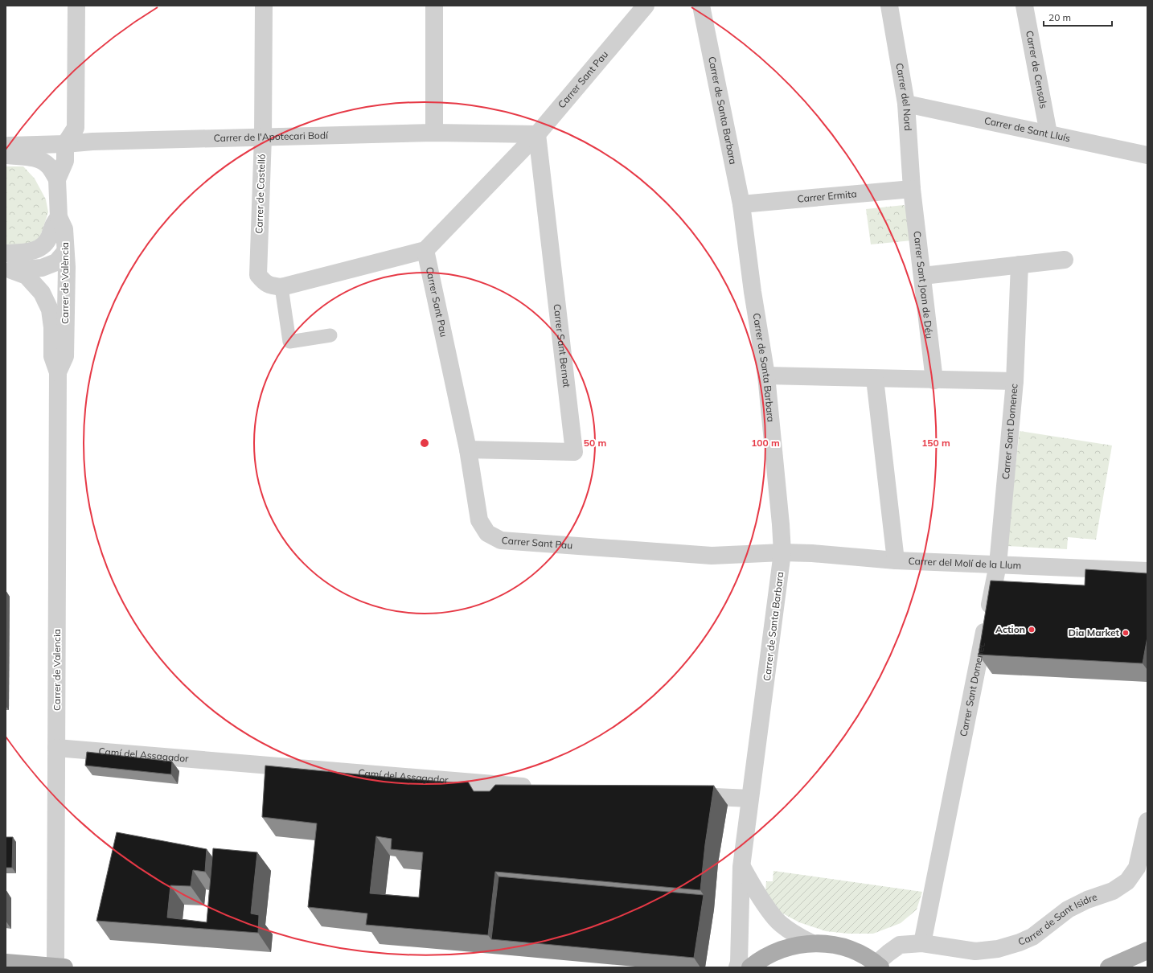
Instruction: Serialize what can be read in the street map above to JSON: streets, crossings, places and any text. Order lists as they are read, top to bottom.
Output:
{
  "streets": {
    "street": [
      "Carrer de Censals",
      "Carrer Sant Pau",
      "Carrer del Nord",
      "Carrer de Santa Barbara",
      "Carrer de Sant Lluís",
      "Carrer de l'Apotecari Bodí",
      "Carrer de Castelló",
      "Carrer Ermita",
      "Carrer de València",
      "Carrer Sant Joan de Déu",
      "Carrer Sant Bernat",
      "Carrer Sant Domenec",
      "Carrer del Molí de la Llum",
      "Carrer de Valencia",
      "Camí del Assagador",
      "Carrer de Sant Isidre"
    ]
  },
  "crossings": [
    ["Carrer de Censals", "Carrer de Sant Lluís"],
    ["Carrer Sant Pau", "Carrer de Santa Barbara"],
    ["Carrer Sant Pau", "Carrer de l'Apotecari Bodí"],
    ["Carrer Sant Pau", "Carrer Sant Bernat"],
    ["Carrer Sant Pau", "Carrer del Molí de la Llum"],
    ["Carrer del Nord", "Carrer de Sant Lluís"],
    ["Carrer del Nord", "Carrer Ermita"],
    ["Carrer del Nord", "Carrer Sant Joan de Déu"],
    ["Carrer de Santa Barbara", "Carrer Ermita"],
    ["Carrer de Santa Barbara", "Carrer del Molí de la Llum"],
    ["Carrer de l'Apotecari Bodí", "Carrer de Castelló"],
    ["Carrer de l'Apotecari Bodí", "Carrer de València"],
    ["Carrer de l'Apotecari Bodí", "Carrer Sant Bernat"],
    ["Carrer Ermita", "Carrer Sant Joan de Déu"],
    ["Carrer de València", "Carrer de Valencia"],
    ["Carrer Sant Domenec", "Carrer del Molí de la Llum"],
    ["Carrer Sant Domenec", "Carrer de Sant Isidre"],
    ["Carrer de Valencia", "Camí del Assagador"]
  ],
  "places": ["Action", "Dia Market"],
  "scale_bar": "20 m",
  "rings": ["50 m", "100 m", "150 m"]
}
